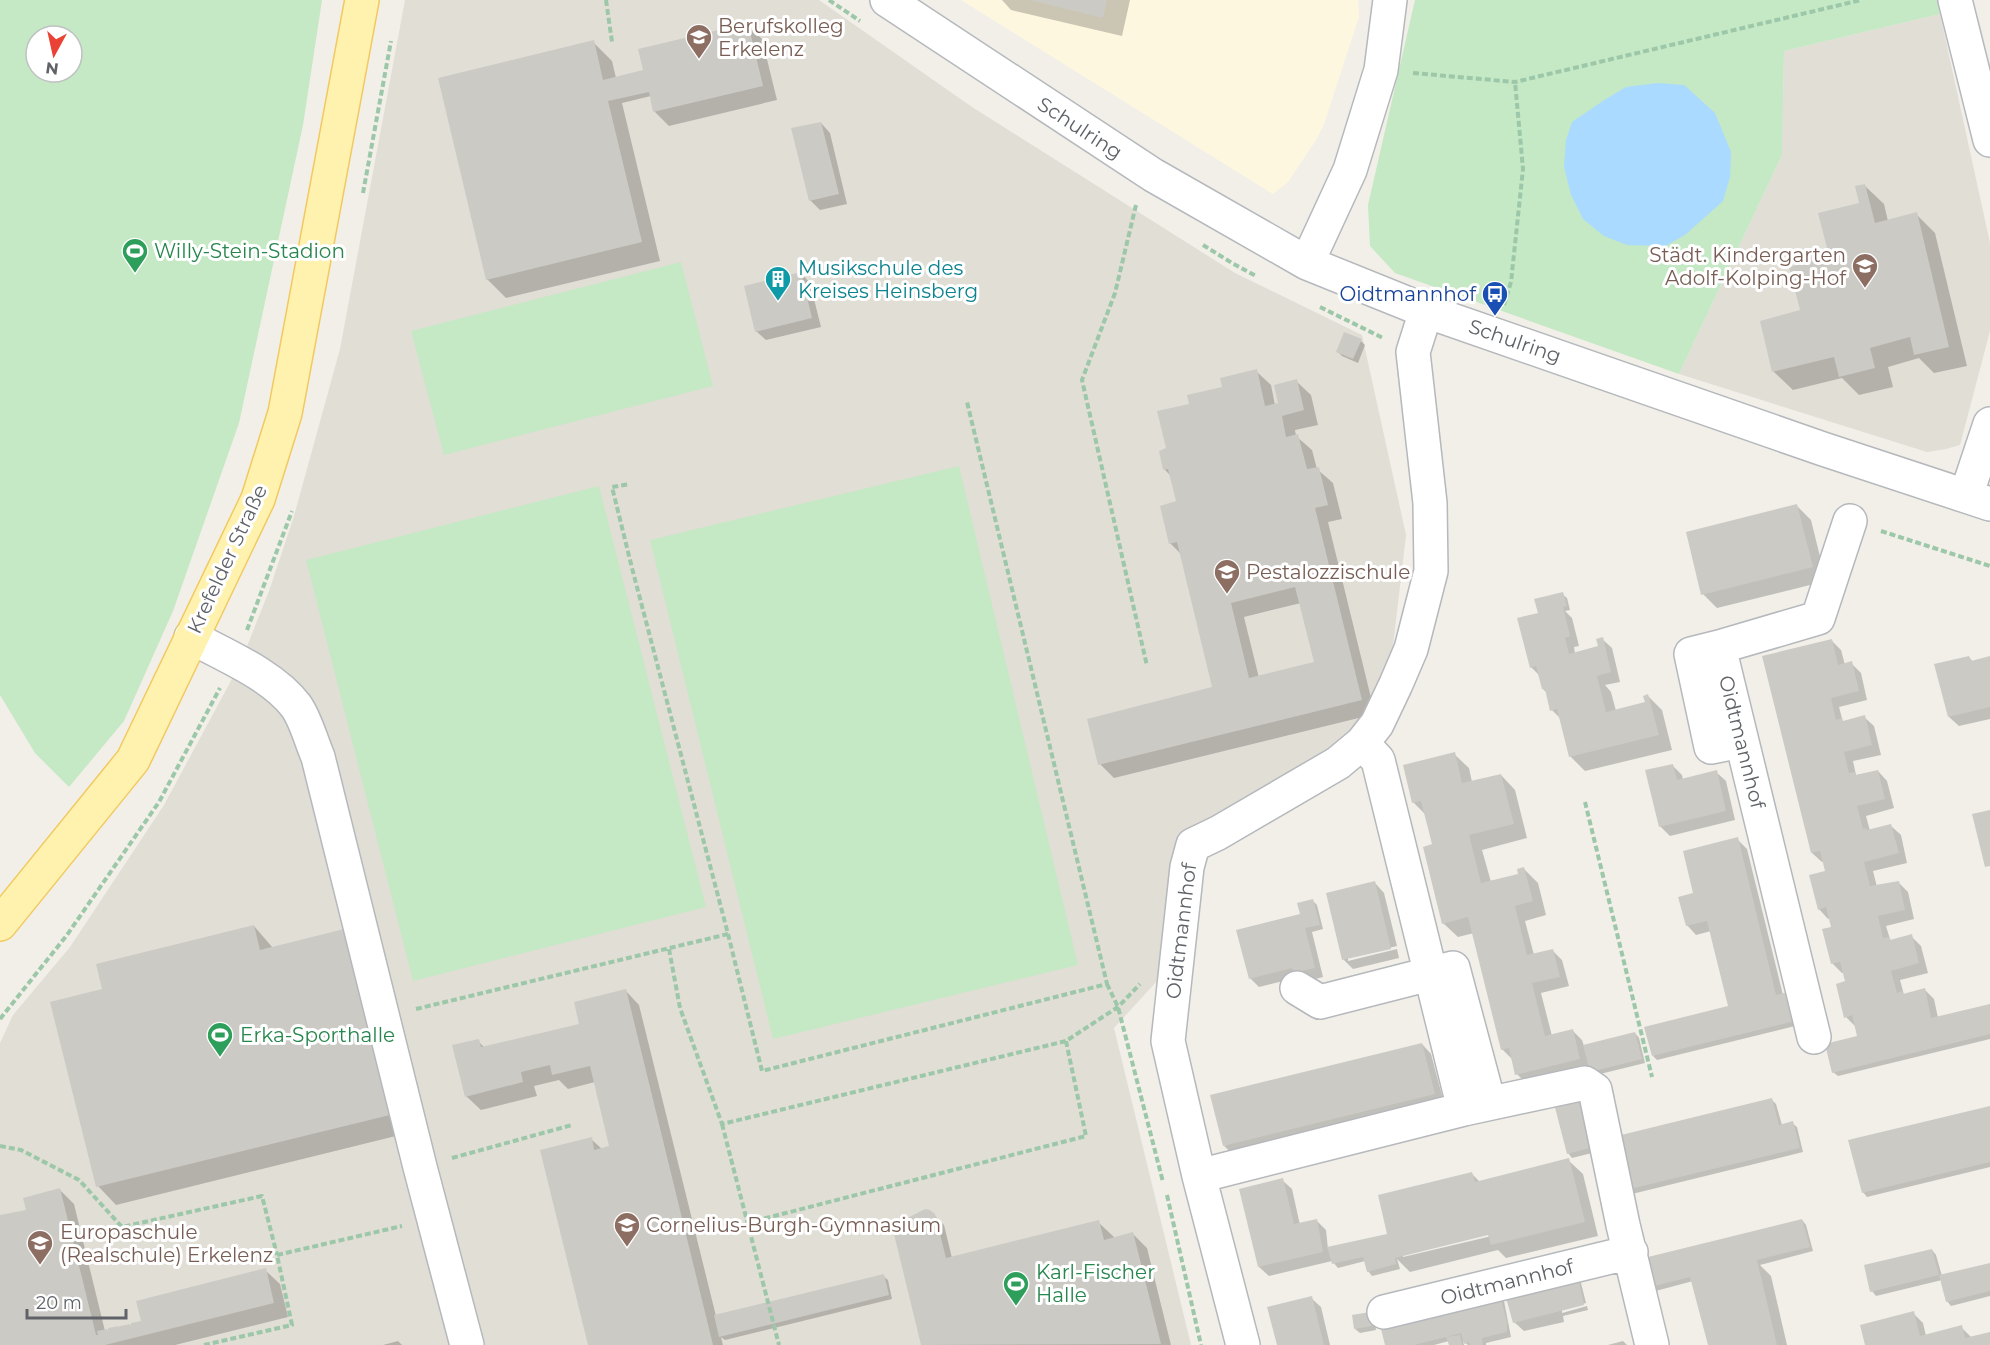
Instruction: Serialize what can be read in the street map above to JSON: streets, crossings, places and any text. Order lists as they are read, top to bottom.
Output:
{
  "streets": {
    "main road": ["Krefelder Straße"],
    "street": ["Schulring", "Oidtmannhof"]
  },
  "crossings": [
    ["Schulring", "Oidtmannhof"]
  ],
  "places": {
    "school or university": [
      "Berufskolleg Erkelenz",
      "Städt. Kindergarten Adolf-Kolping-Hof",
      "Pestalozzischule",
      "Cornelius-Burgh-Gymnasium",
      "Europaschule (Realschule) Erkelenz"
    ],
    "sports": ["Willy-Stein-Stadion", "Erka-Sporthalle", "Karl-Fischer Halle"],
    "building": ["Musikschule des Kreises Heinsberg"],
    "bus stop": ["Oidtmannhof"]
  },
  "scale_bar": "20 m",
  "north": "bottom"
}
